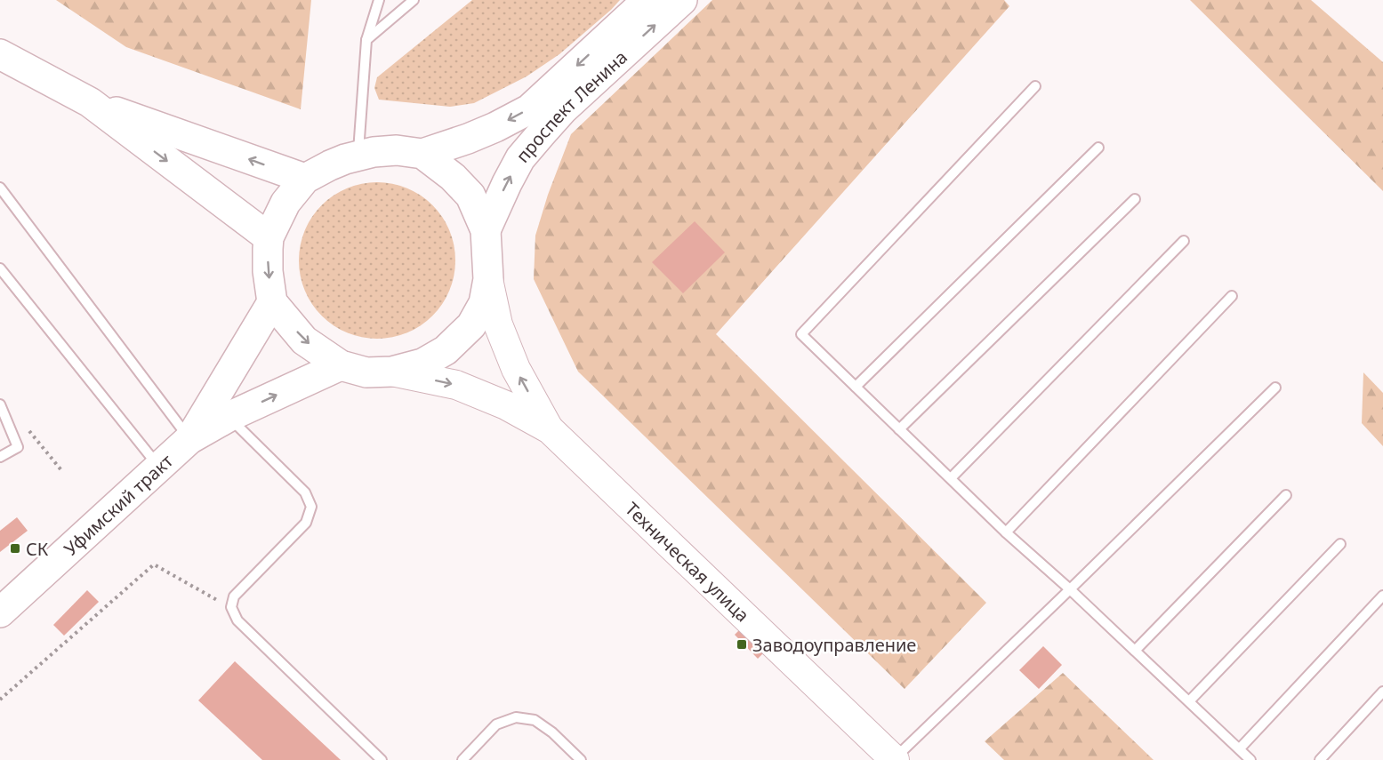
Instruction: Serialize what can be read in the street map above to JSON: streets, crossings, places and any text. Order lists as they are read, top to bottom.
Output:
{
  "streets": {
    "main road": ["проспект Ленина", "Уфимский тракт", "Техническая улица"]
  },
  "places": {
    "transit": ["СК", "Заводоуправление"]
  }
}
